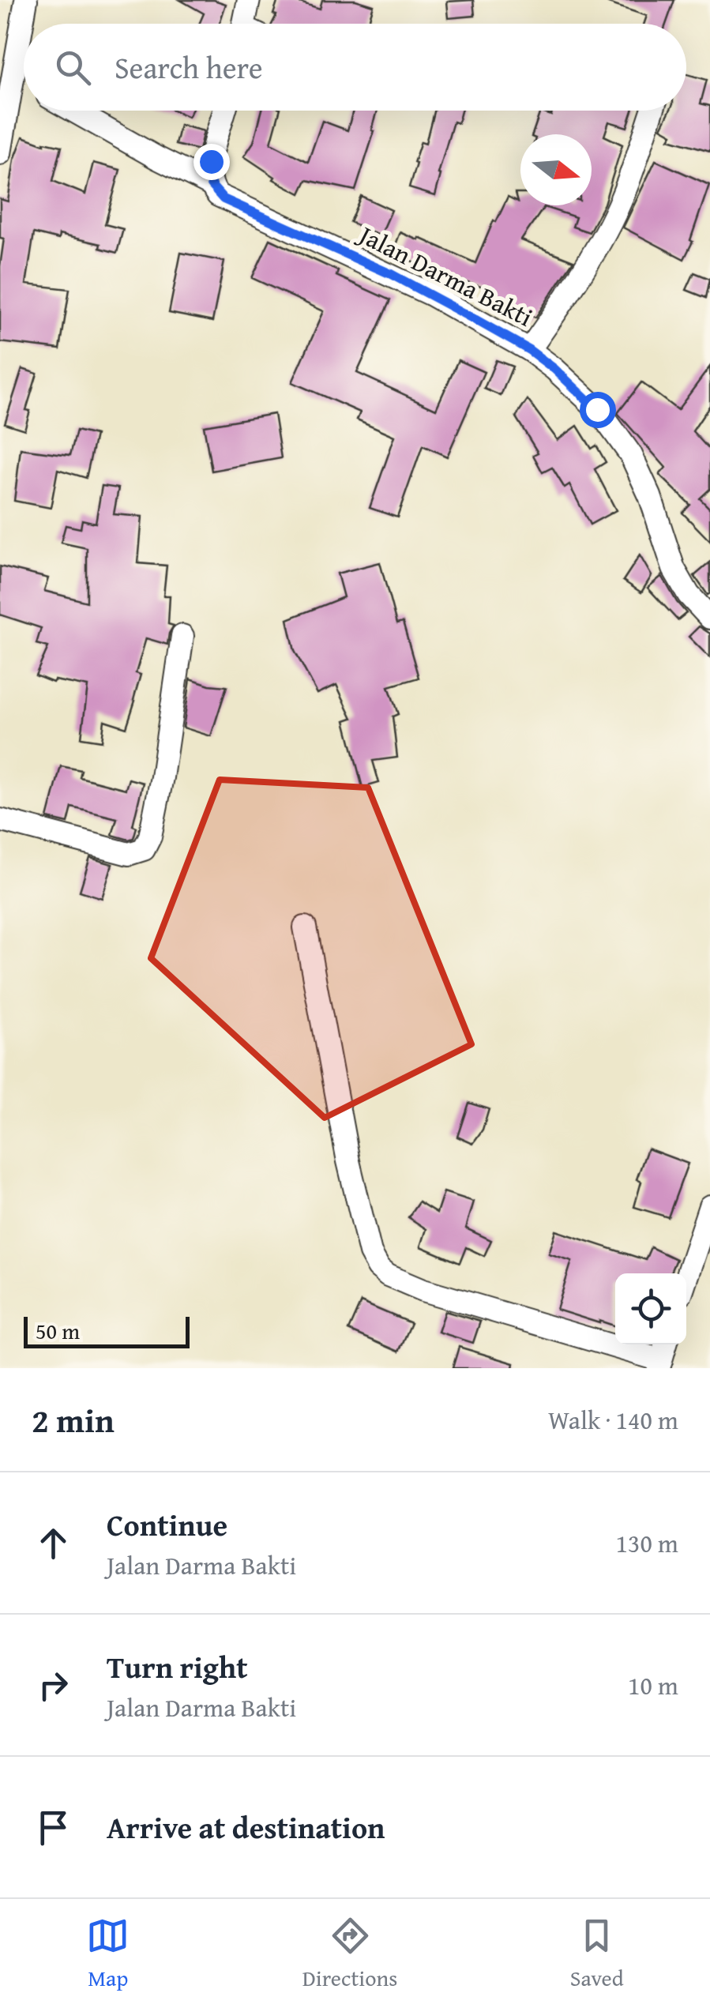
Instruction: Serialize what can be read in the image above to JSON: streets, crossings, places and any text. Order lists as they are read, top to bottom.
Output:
{
  "streets": {
    "street": ["Jalan Darma Bakti"]
  },
  "scale_bar": "50 m",
  "north": "right",
  "page": {
    "search": "Search here",
    "scale": "50 m",
    "heading": ["2 min", "Walk · 140 m"],
    "list": [
      ["Continue", "Jalan Darma Bakti", "130 m"],
      ["Turn right", "Jalan Darma Bakti", "10 m"],
      "Arrive at destination"
    ],
    "nav": ["Map", "Directions", "Saved"]
  }
}
